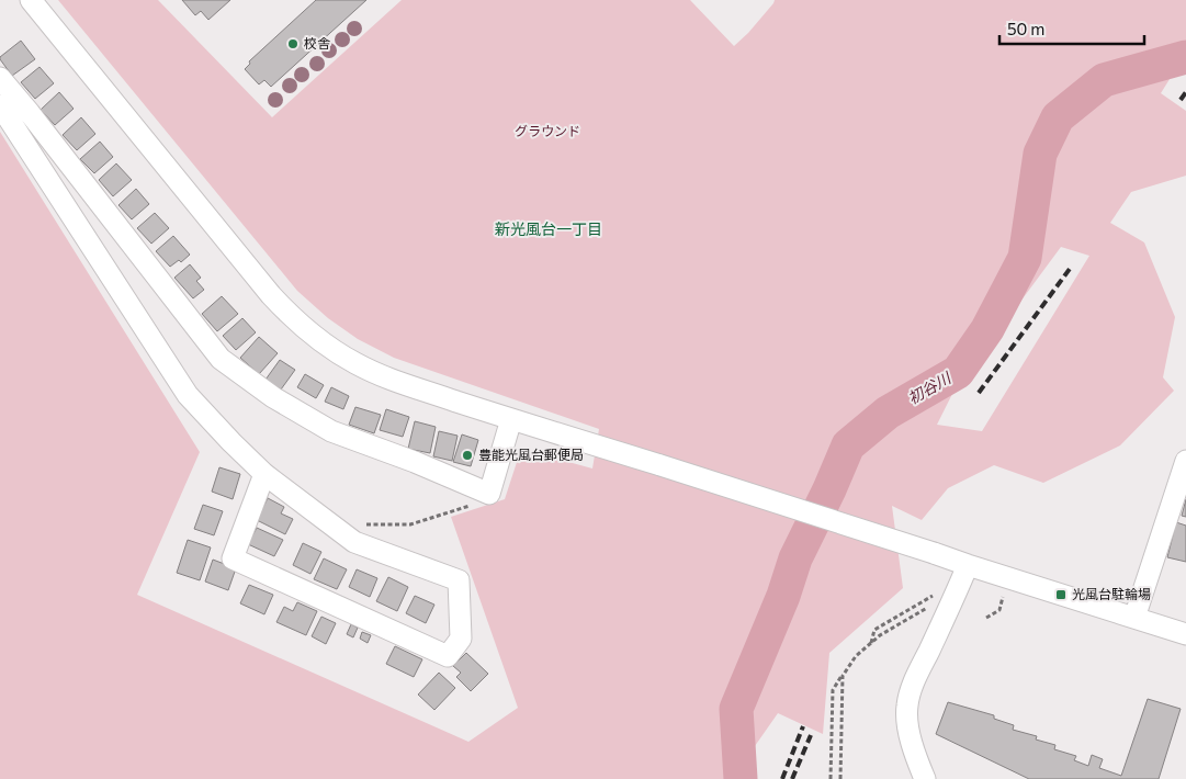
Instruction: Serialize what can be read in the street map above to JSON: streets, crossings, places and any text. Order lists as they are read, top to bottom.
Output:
{
  "districts": ["新光風台一丁目"],
  "water": ["初谷川"],
  "parks": ["グラウンド"],
  "places": {
    "other": ["校舎", "豊能光風台郵便局"],
    "transit": ["光風台駐輪場"]
  },
  "scale_bar": "50 m"
}
